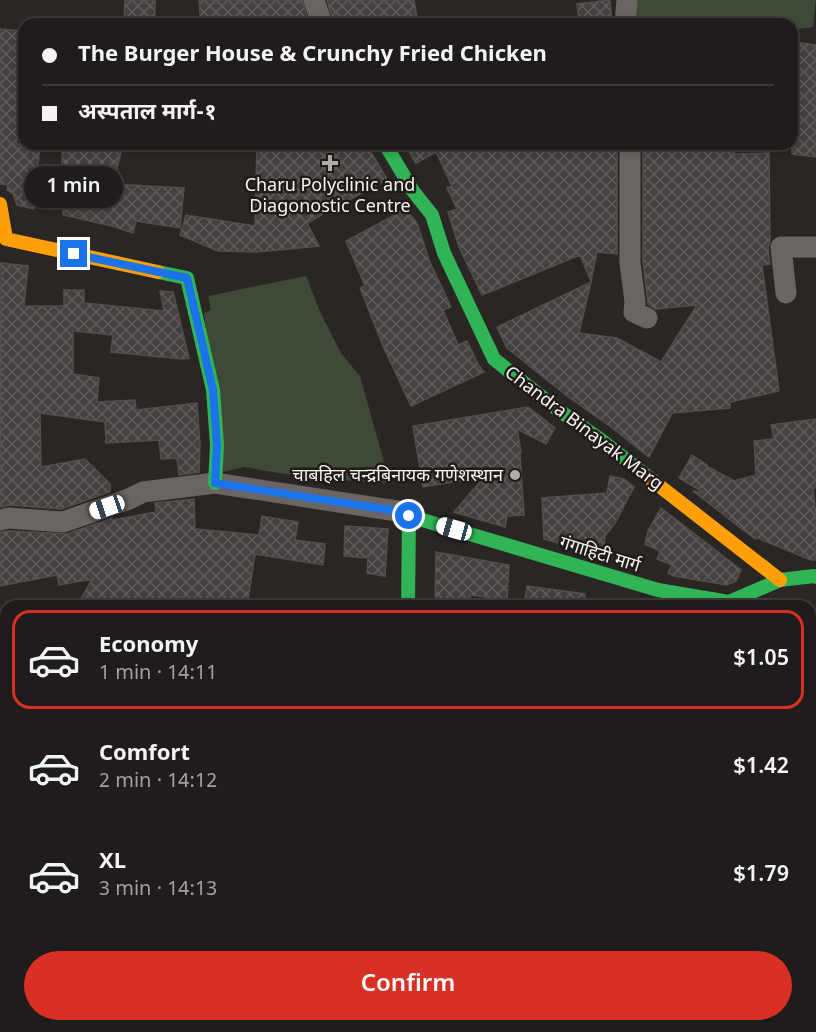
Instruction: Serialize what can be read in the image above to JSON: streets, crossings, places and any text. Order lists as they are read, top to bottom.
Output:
{
  "streets": {
    "street": ["Chandra Binayak Marg", "गंगाहिटी मार्ग"]
  },
  "crossings": [
    ["Chandra Binayak Marg", "गंगाहिटी मार्ग"]
  ],
  "places": {
    "health": ["Charu Polyclinic and Diagonostic Centre"],
    "other": ["चाबहिल चन्द्रबिनायक गणेशस्थान"]
  },
  "page": {
    "banner": ["The Burger House & Crunchy Fried Chicken", "अस्पताल मार्ग-१"],
    "bubble": "1 min",
    "list": [
      {
        "name": "Economy",
        "note": "1 min · 14:11",
        "value": "$1.05"
      },
      {
        "name": "Comfort",
        "note": "2 min · 14:12",
        "value": "$1.42"
      },
      {
        "name": "XL",
        "note": "3 min · 14:13",
        "value": "$1.79"
      }
    ],
    "buttons": "Confirm"
  }
}
